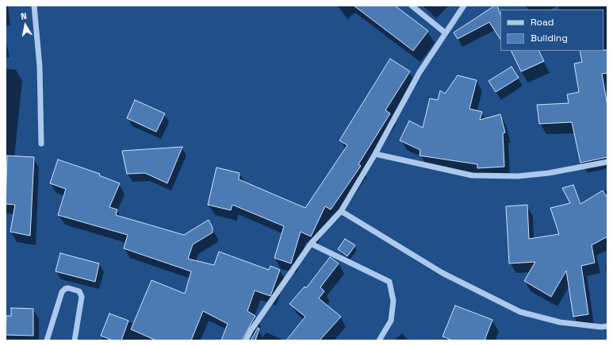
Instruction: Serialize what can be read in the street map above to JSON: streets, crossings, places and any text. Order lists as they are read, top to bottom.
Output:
{
  "legend": ["Road", "Building"],
  "north": "top"
}
